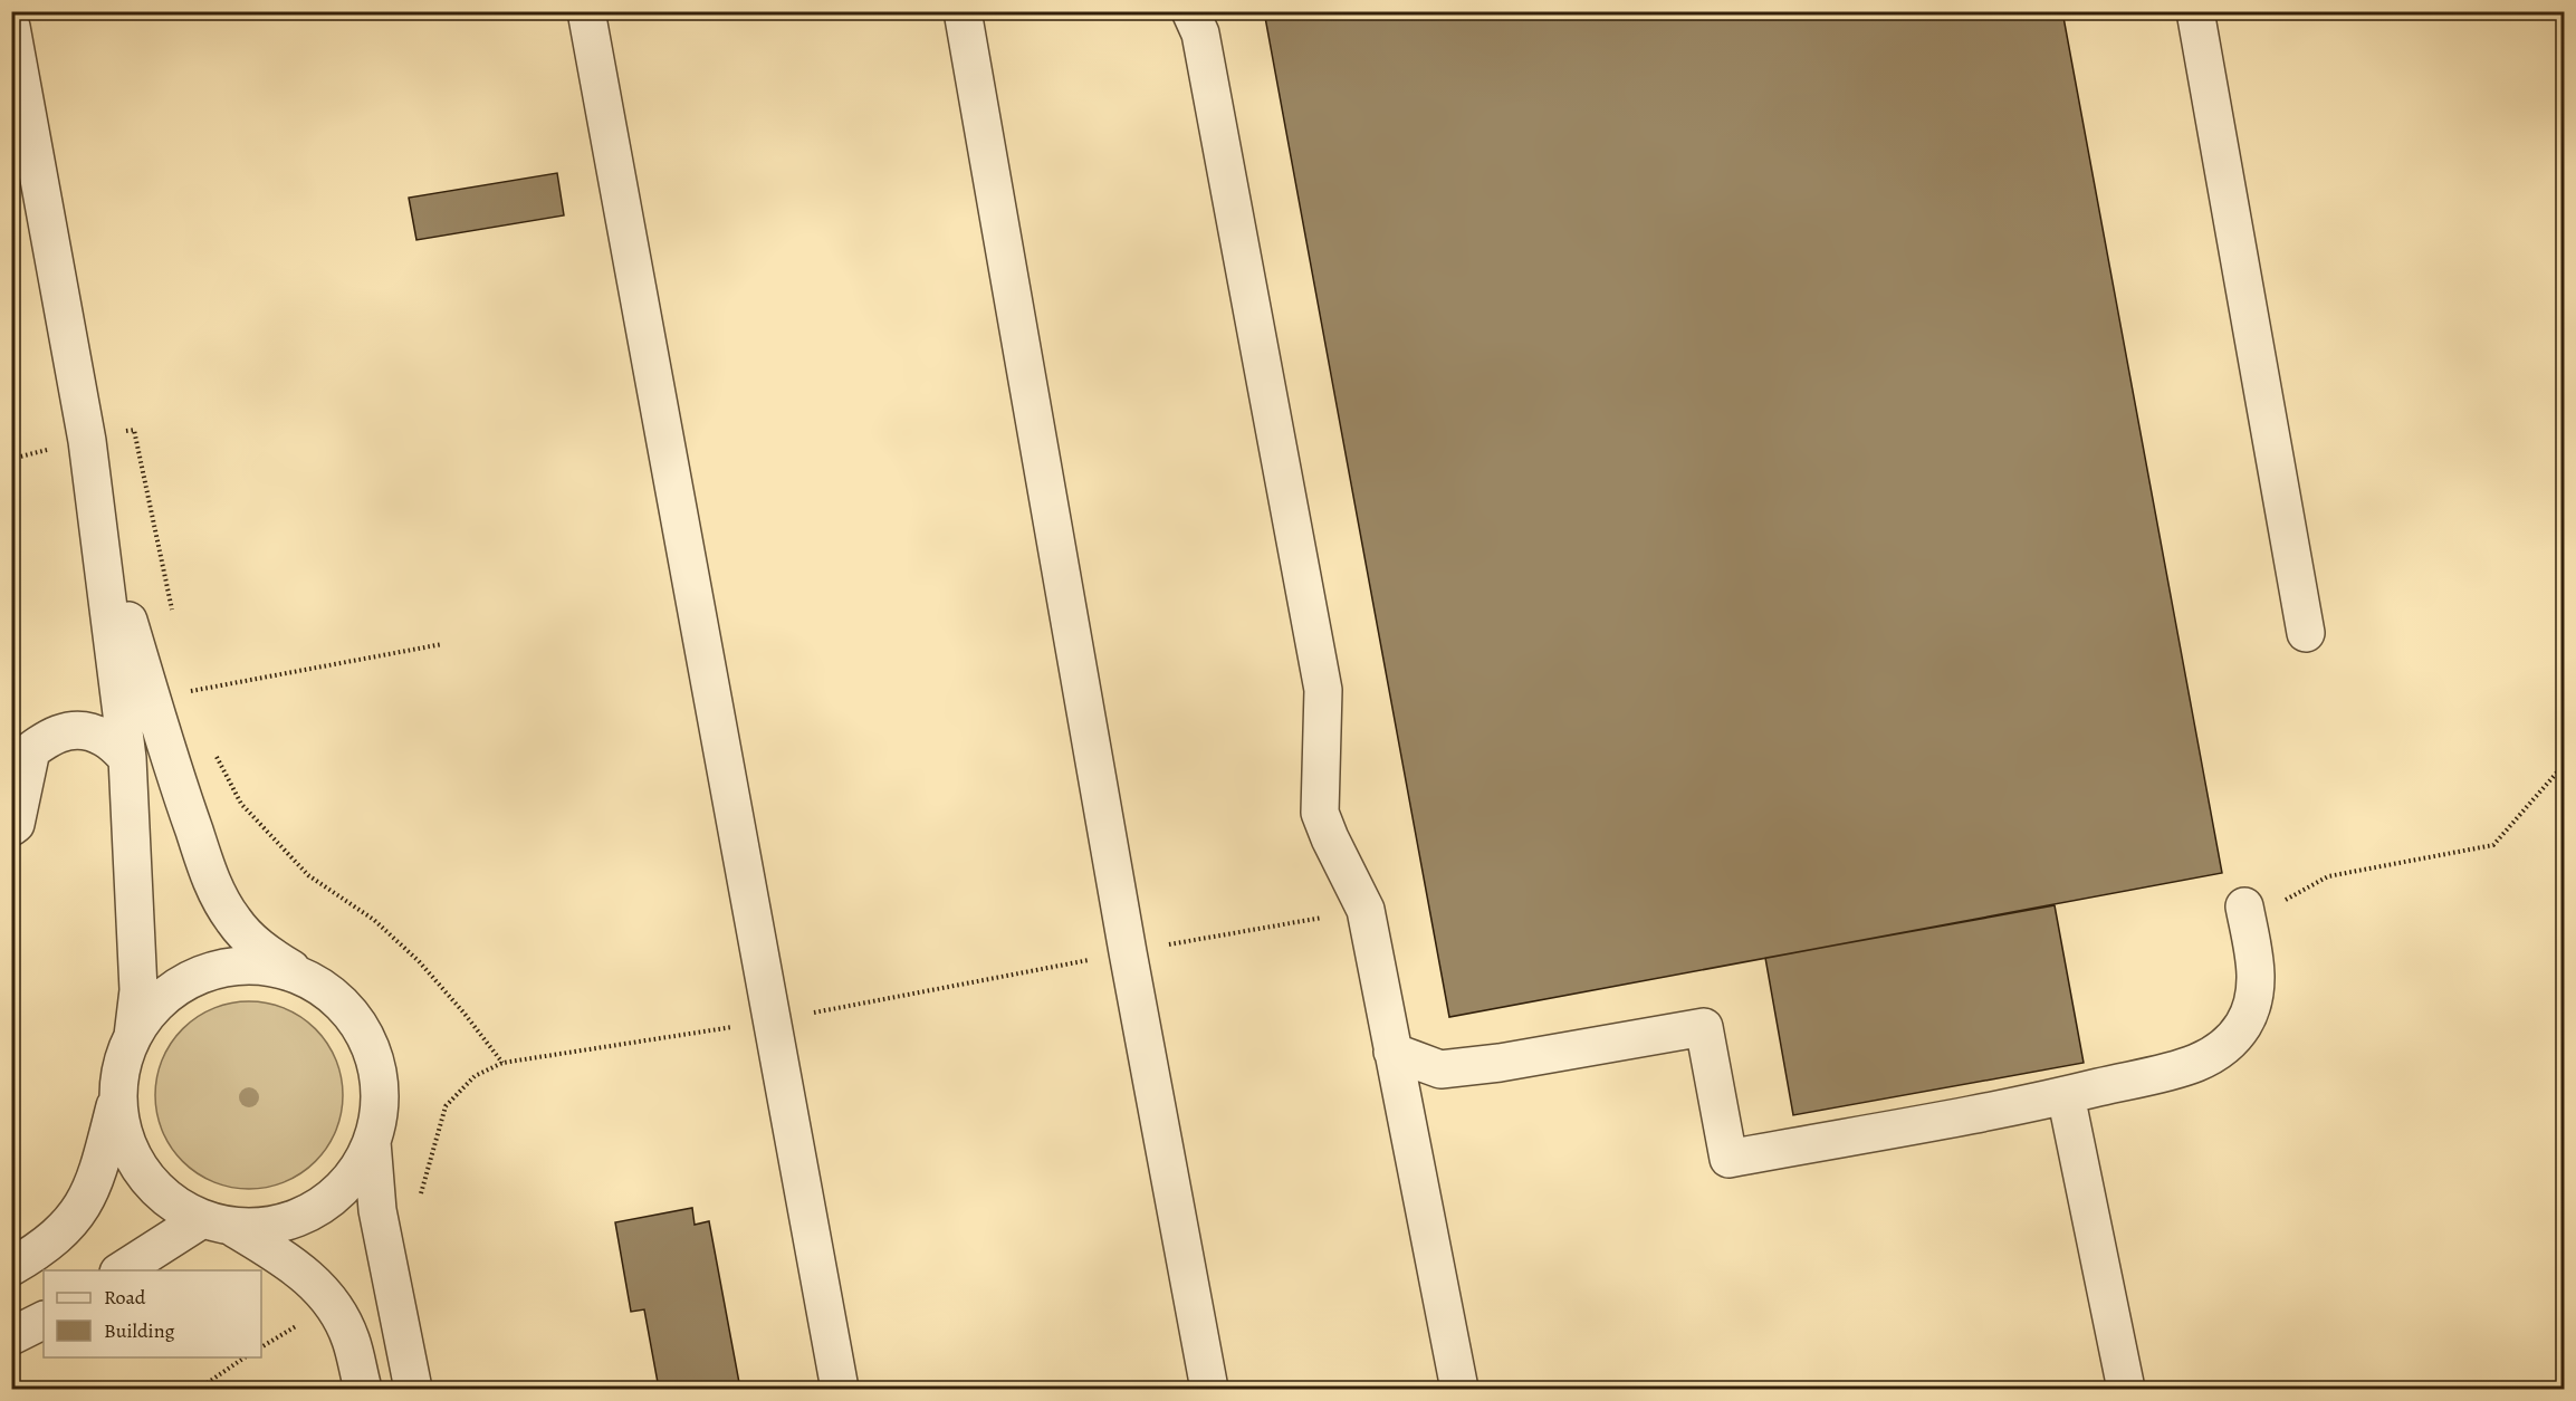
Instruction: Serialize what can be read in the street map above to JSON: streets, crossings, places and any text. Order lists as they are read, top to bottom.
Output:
{
  "legend": ["Road", "Building"]
}
